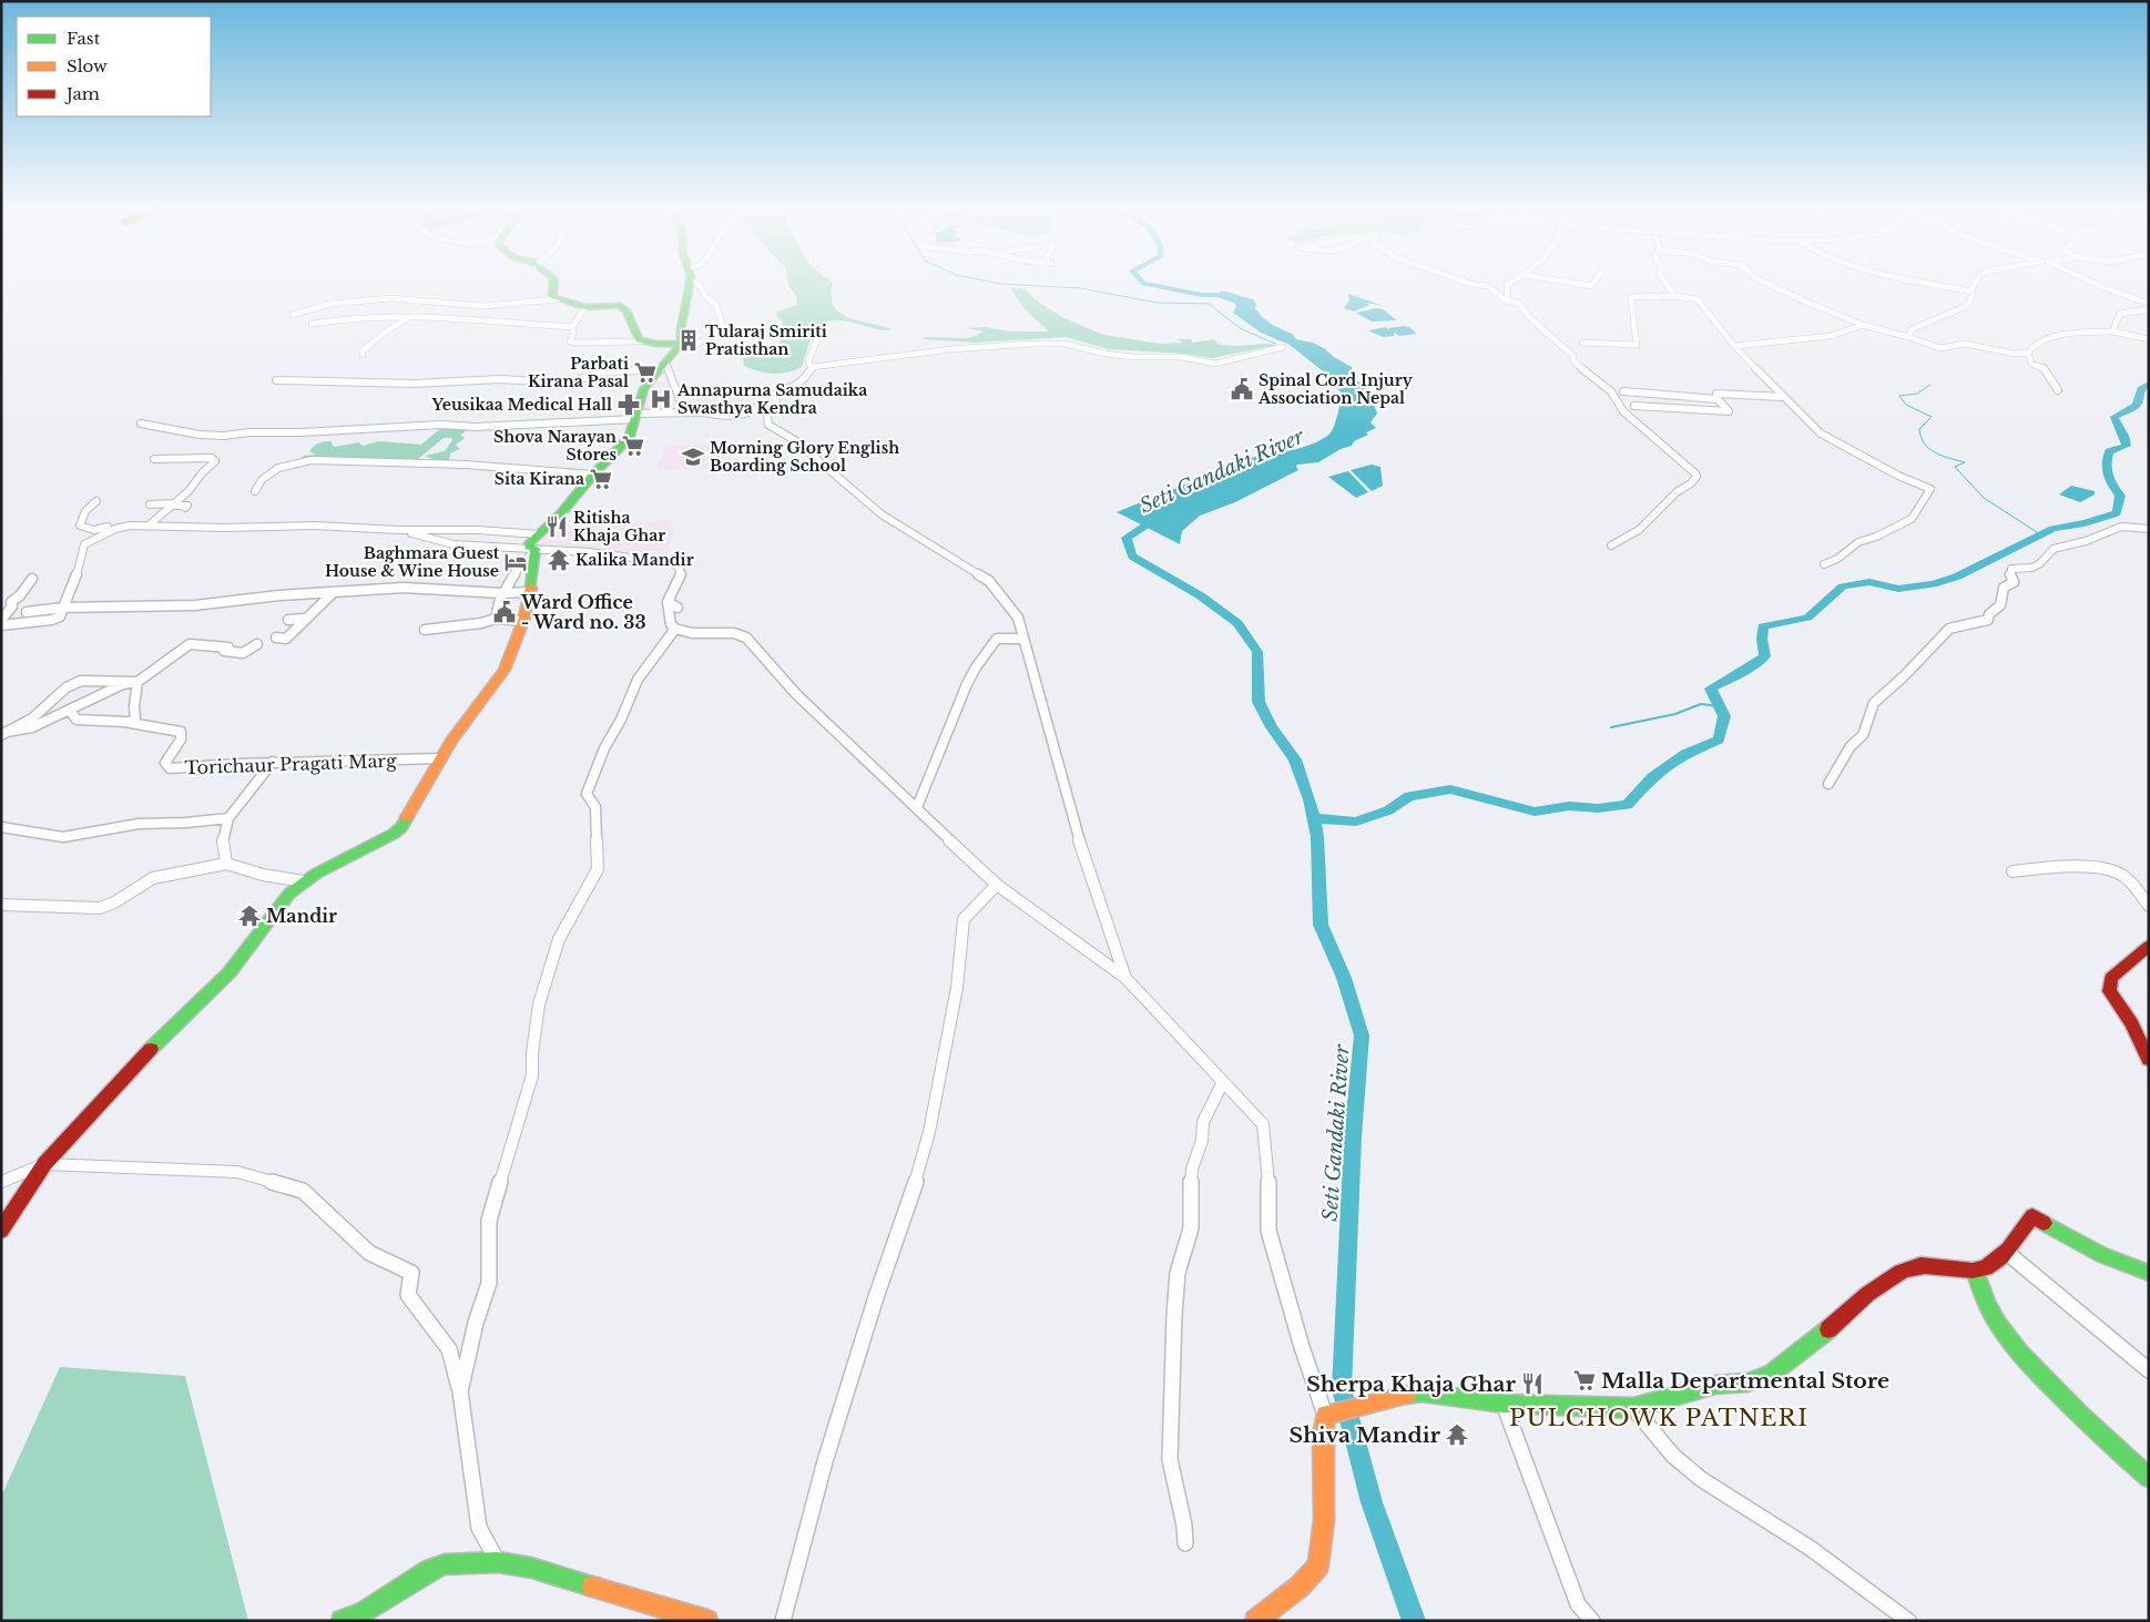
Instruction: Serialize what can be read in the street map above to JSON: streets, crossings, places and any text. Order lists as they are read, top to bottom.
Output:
{
  "streets": {
    "street": ["Torichaur Pragati Marg"]
  },
  "districts": ["PULCHOWK PATNERI"],
  "water": ["Seti Gandaki River"],
  "places": {
    "building": ["Tularaj Smiriti Pratisthan"],
    "supermarket": [
      "Parbati Kirana Pasal",
      "Shova Narayan Stores",
      "Sita Kirana",
      "Malla Departmental Store"
    ],
    "public building": ["Spinal Cord Injury Association Nepal", "Ward Office - Ward no. 33"],
    "hospital": ["Annapurna Samudaika Swasthya Kendra"],
    "pharmacy": ["Yeusikaa Medical Hall"],
    "school or university": ["Morning Glory English Boarding School"],
    "restaurant": ["Ritisha Khaja Ghar", "Sherpa Khaja Ghar"],
    "temple": ["Kalika Mandir", "Mandir", "Shiva Mandir"],
    "hotel": ["Baghmara Guest House & Wine House"]
  },
  "legend": ["Fast", "Slow", "Jam"]
}
